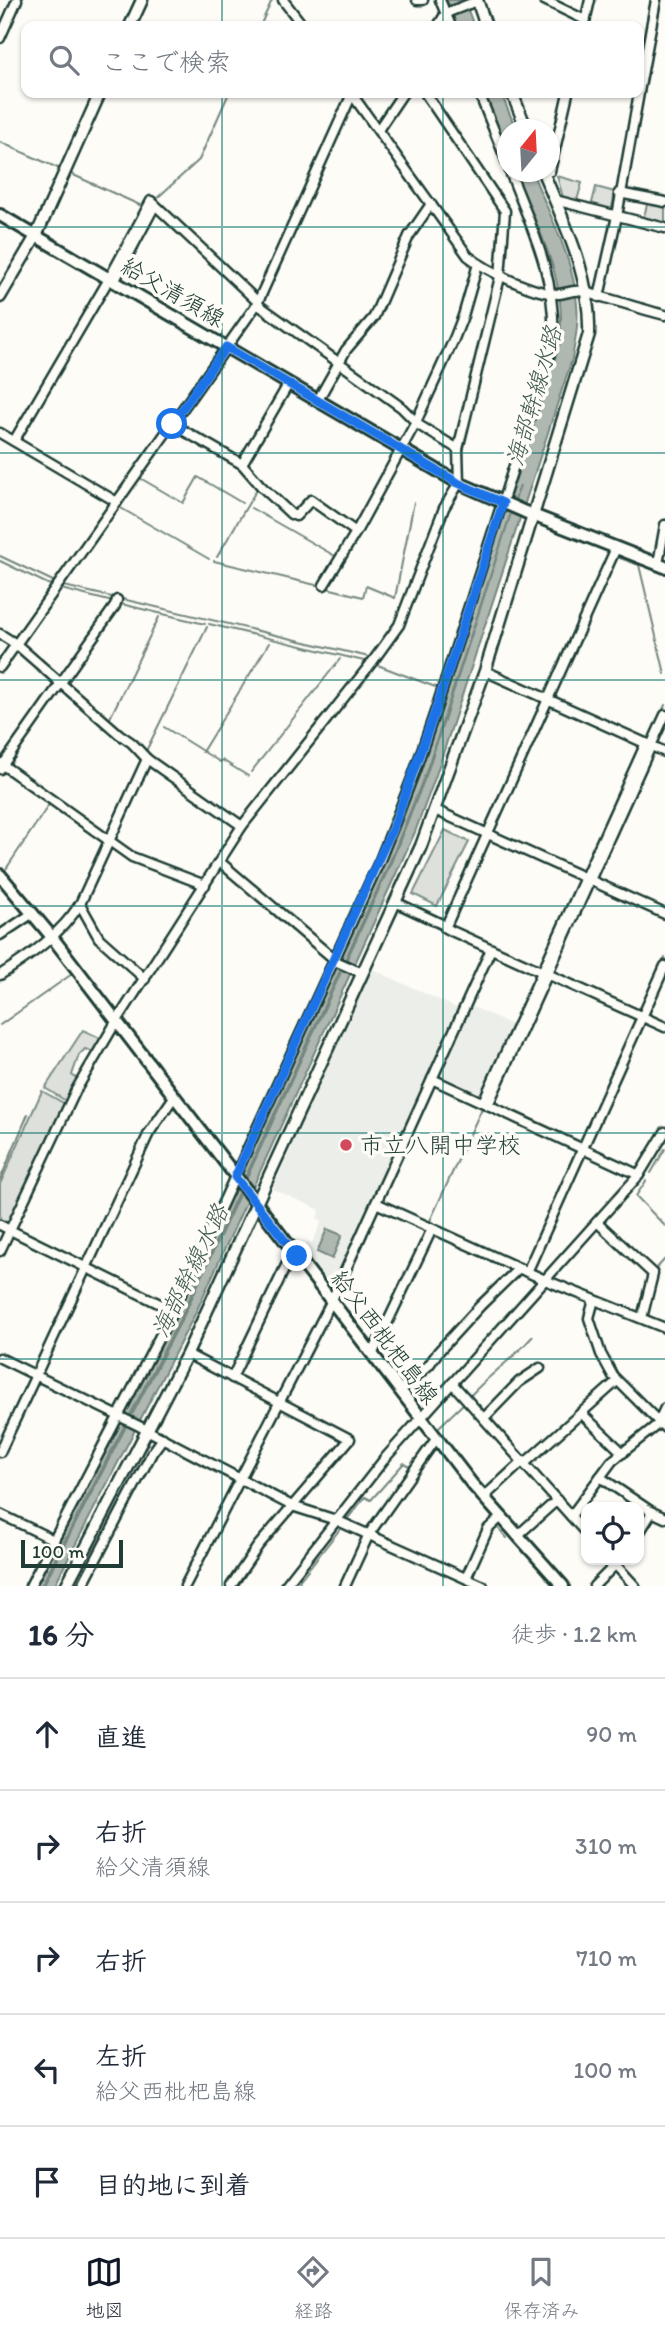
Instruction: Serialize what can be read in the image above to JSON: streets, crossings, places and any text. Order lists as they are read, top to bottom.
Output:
{
  "streets": {
    "main road": ["給父清須線", "給父西枇杷島線"]
  },
  "water": ["海部幹線水路"],
  "places": ["市立八開中学校"],
  "scale_bar": "100 m",
  "north": "top",
  "page": {
    "search": "ここで検索",
    "scale": "100 m",
    "heading": ["16 分", "徒歩 · 1.2 km"],
    "list": [
      ["直進", "90 m"],
      ["右折", "給父清須線", "310 m"],
      ["右折", "710 m"],
      ["左折", "給父西枇杷島線", "100 m"],
      "目的地に到着"
    ],
    "nav": ["地図", "経路", "保存済み"]
  }
}
